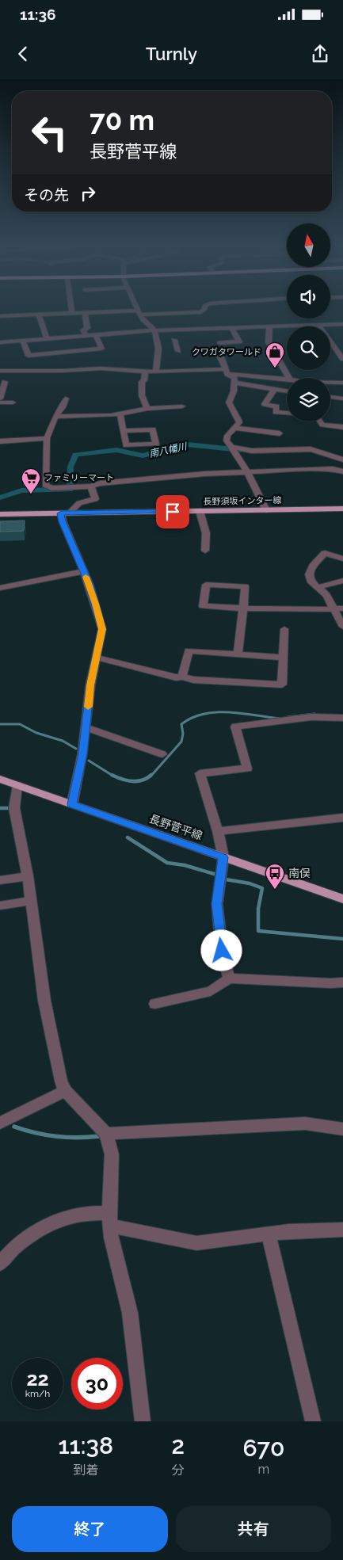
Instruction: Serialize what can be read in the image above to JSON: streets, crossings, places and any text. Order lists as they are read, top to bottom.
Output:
{
  "streets": {
    "main road": ["長野須坂インター線", "長野菅平線"]
  },
  "water": ["南八幡川"],
  "places": {
    "shop": ["クワガタワールド"],
    "supermarket": ["ファミリーマート"],
    "bus stop": ["南俣"]
  },
  "north": "top",
  "page": {
    "status": "11:36",
    "header": "Turnly",
    "turn": ["70 m", "長野菅平線"],
    "then": "その先",
    "speed": "22 km/h",
    "limit": "30",
    "eta": [
      "11:38",
      "到着",
      "2",
      "分",
      "670",
      "m"
    ],
    "buttons": ["終了", "共有"]
  }
}
